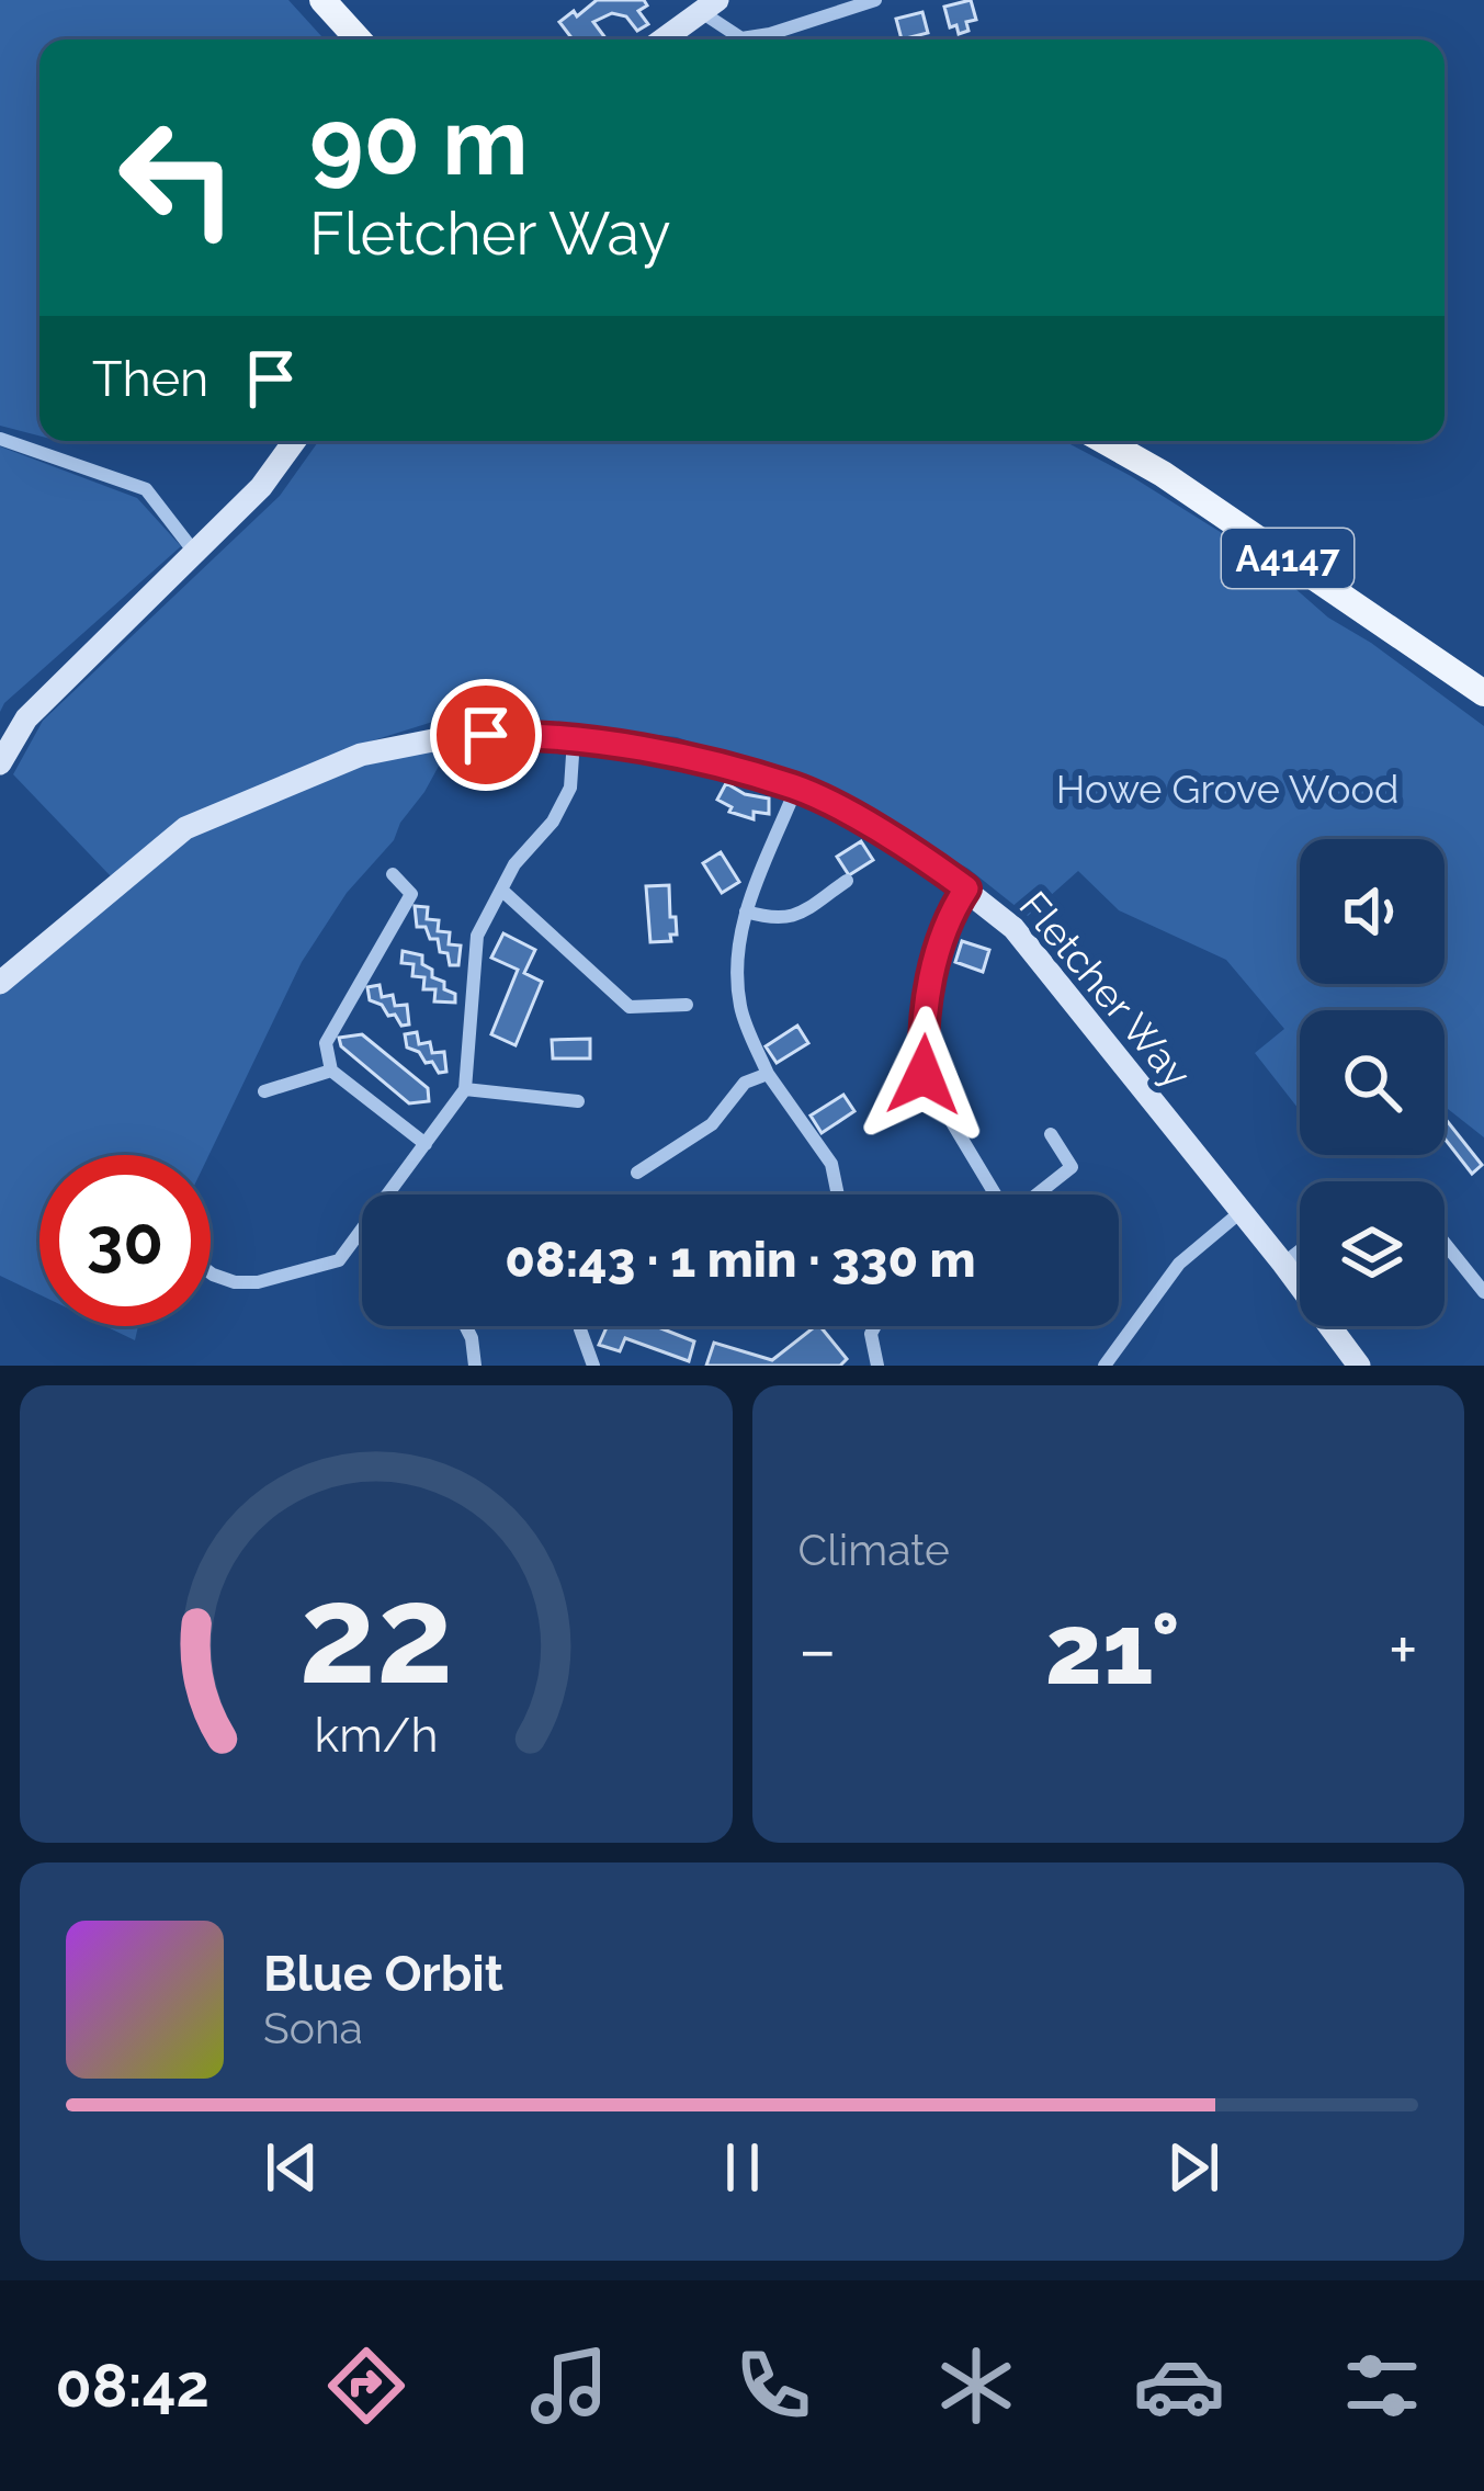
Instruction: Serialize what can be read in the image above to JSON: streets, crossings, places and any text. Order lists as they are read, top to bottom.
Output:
{
  "streets": {
    "main road": ["A4147"],
    "street": ["Fletcher Way"]
  },
  "parks": ["Howe Grove Wood"],
  "page": {
    "turn": ["90 m", "Fletcher Way"],
    "then": "Then",
    "limit": "30",
    "trip": "08:43 · 1 min · 330 m",
    "tile": "Climate",
    "heat": ["−", "21°", "+"],
    "song": ["Blue Orbit", "Sona"],
    "tabs": "08:42",
    "gauge": ["22", "km/h"]
  }
}
